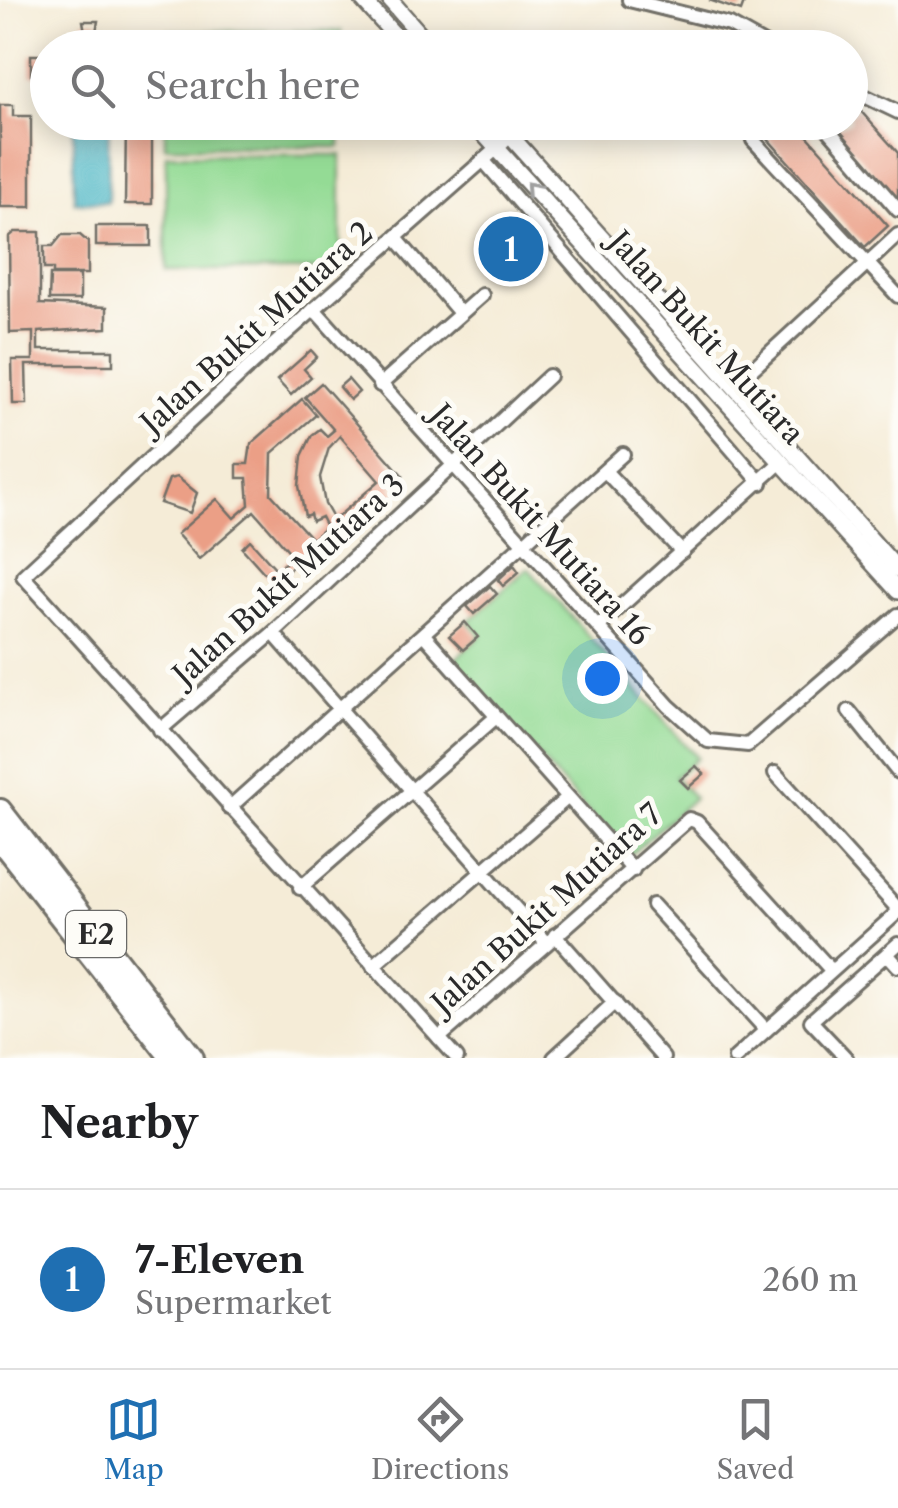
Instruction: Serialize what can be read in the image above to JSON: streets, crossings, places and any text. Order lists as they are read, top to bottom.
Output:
{
  "streets": {
    "highway": ["E2"],
    "street": [
      "Jalan Bukit Mutiara 2",
      "Jalan Bukit Mutiara",
      "Jalan Bukit Mutiara 16",
      "Jalan Bukit Mutiara 3",
      "Jalan Bukit Mutiara 7"
    ]
  },
  "crossings": [
    ["Jalan Bukit Mutiara 2", "Jalan Bukit Mutiara"],
    ["Jalan Bukit Mutiara 2", "Jalan Bukit Mutiara 16"],
    ["Jalan Bukit Mutiara 2", "Jalan Bukit Mutiara 3"],
    ["Jalan Bukit Mutiara 16", "Jalan Bukit Mutiara 3"]
  ],
  "page": {
    "search": "Search here",
    "pins": "1",
    "heading": "Nearby",
    "list": [
      {
        "mark": "1",
        "name": "7-Eleven",
        "note": "Supermarket",
        "value": "260 m"
      }
    ],
    "nav": ["Map", "Directions", "Saved"]
  }
}
